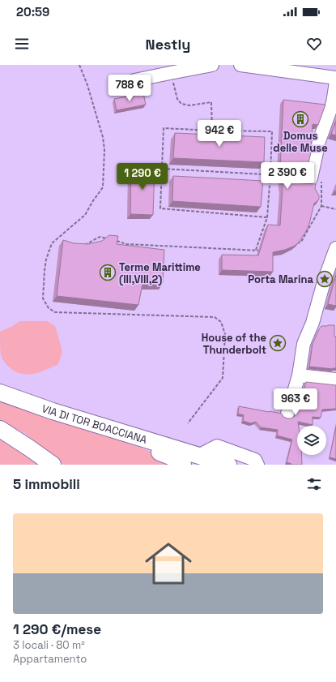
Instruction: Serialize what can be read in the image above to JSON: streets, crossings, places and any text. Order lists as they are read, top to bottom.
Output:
{
  "streets": {
    "main road": ["VIA DI TOR BOACCIANA"]
  },
  "places": {
    "building": ["Domus delle Muse", "Terme Marittime (III,VIII,2)"],
    "place": ["Porta Marina", "House of the Thunderbolt"]
  },
  "page": {
    "status": "20:59",
    "header": "Nestly",
    "price": [
      "788 €",
      "942 €",
      "2 390 €",
      "1 290 €",
      "963 €"
    ],
    "heading": "5 immobili",
    "list": [
      {
        "name": "1 290 €/mese",
        "note": "3 locali · 80 m² · Appartamento"
      }
    ]
  }
}
